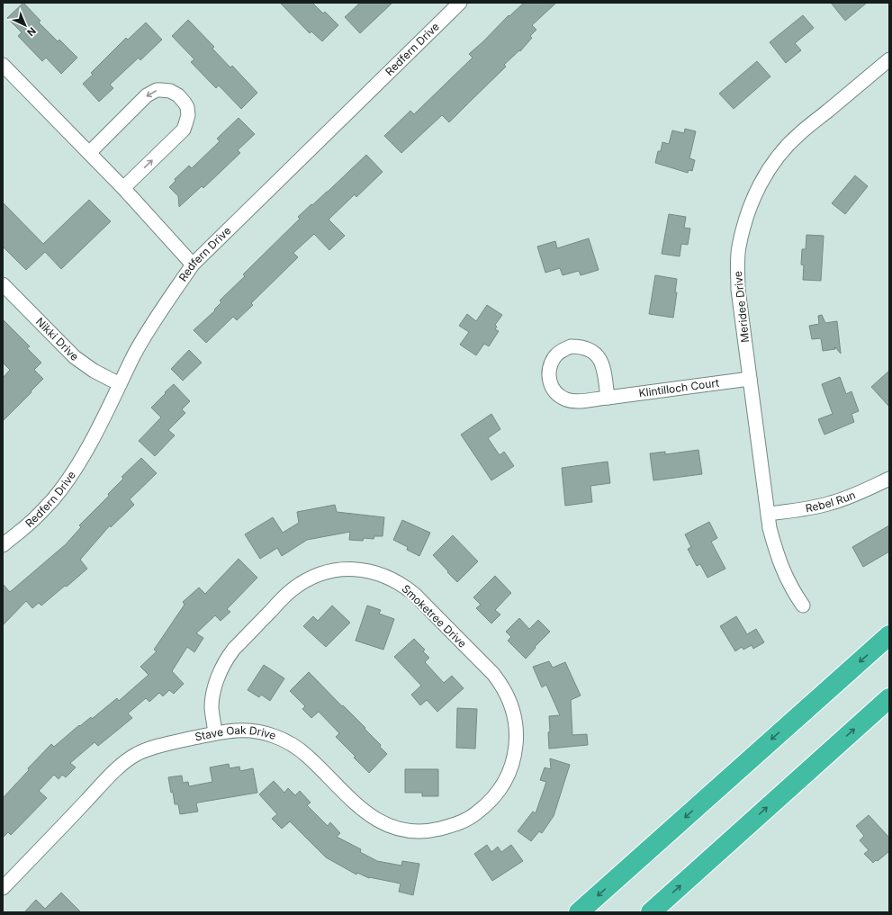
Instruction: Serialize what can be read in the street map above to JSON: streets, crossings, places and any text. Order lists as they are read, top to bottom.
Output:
{
  "streets": {
    "street": [
      "Redfern Drive",
      "Meridee Drive",
      "Nikki Drive",
      "Klintilloch Court",
      "Rebel Run",
      "Smoketree Drive",
      "Stave Oak Drive"
    ]
  },
  "crossings": [
    ["Redfern Drive", "Nikki Drive"],
    ["Meridee Drive", "Klintilloch Court"],
    ["Meridee Drive", "Rebel Run"],
    ["Smoketree Drive", "Stave Oak Drive"]
  ],
  "north": "bottom right"
}
